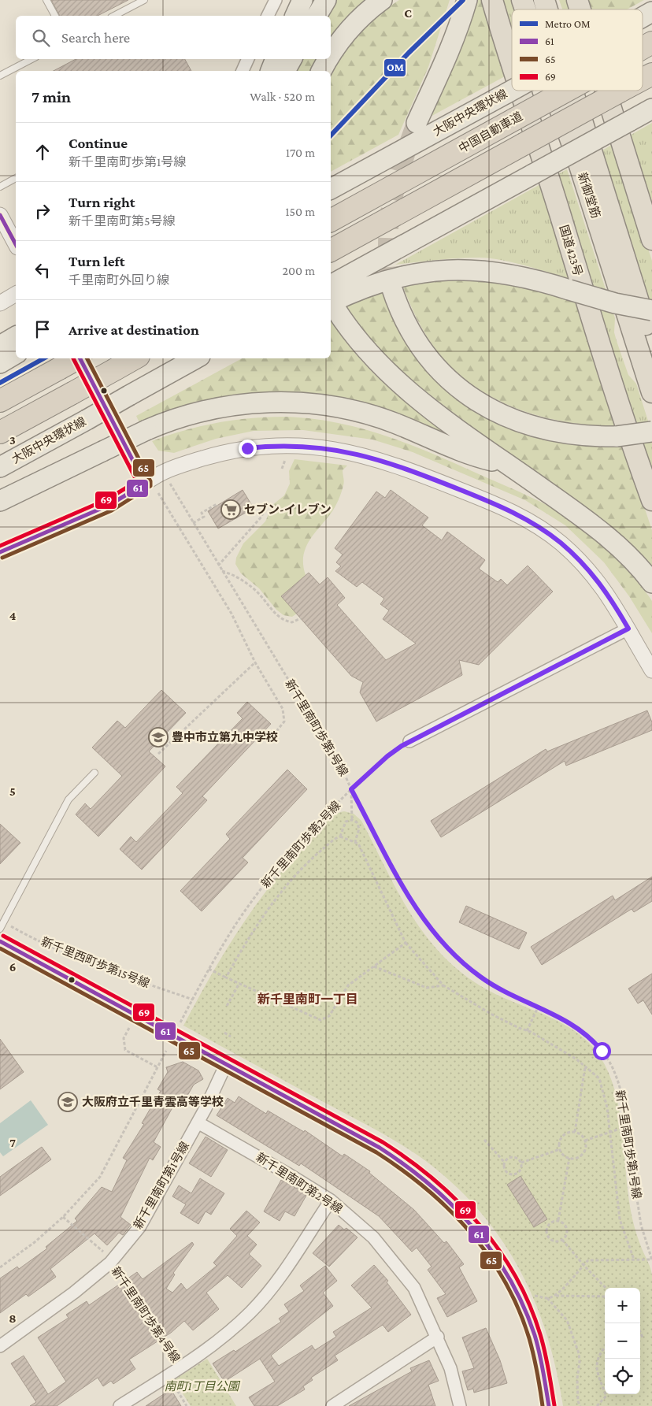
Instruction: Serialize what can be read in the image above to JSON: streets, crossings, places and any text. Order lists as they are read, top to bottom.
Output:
{
  "streets": {
    "highway": ["中国自動車道", "新御堂筋", "国道423号"],
    "main road": ["大阪中央環状線"],
    "street": ["新千里南町第2号線", "新千里南町第1号線"],
    "path": [
      "新千里南町歩第1号線",
      "新千里南町歩第2号線",
      "新千里西町歩第15号線",
      "新千里南町歩第4号線"
    ]
  },
  "crossings": [
    ["新千里南町歩第1号線", "新千里南町歩第2号線"],
    ["新千里南町歩第2号線", "新千里西町歩第15号線"],
    ["新千里南町第2号線", "新千里南町第1号線"],
    ["新千里南町第1号線", "新千里南町歩第4号線"]
  ],
  "districts": ["新千里南町一丁目"],
  "parks": ["南町1丁目公園"],
  "places": {
    "supermarket": ["セブン-イレブン"],
    "school or university": ["豊中市立第九中学校", "大阪府立千里青雲高等学校"]
  },
  "lines": [
    "metro line OM",
    "transit line 61",
    "transit line 65",
    "transit line 69"
  ],
  "legend": [
    "Metro OM",
    "61",
    "65",
    "69"
  ],
  "page": {
    "search": "Search here",
    "heading": ["7 min", "Walk · 520 m"],
    "list": [
      ["Continue", "新千里南町歩第1号線", "170 m"],
      ["Turn right", "新千里南町第5号線", "150 m"],
      ["Turn left", "千里南町外回り線", "200 m"],
      "Arrive at destination"
    ],
    "map_buttons": ["+", "−"]
  },
  "grid": {
    "columns": ["C"],
    "rows": [
      "3",
      "4",
      "5",
      "6",
      "7",
      "8"
    ]
  }
}
